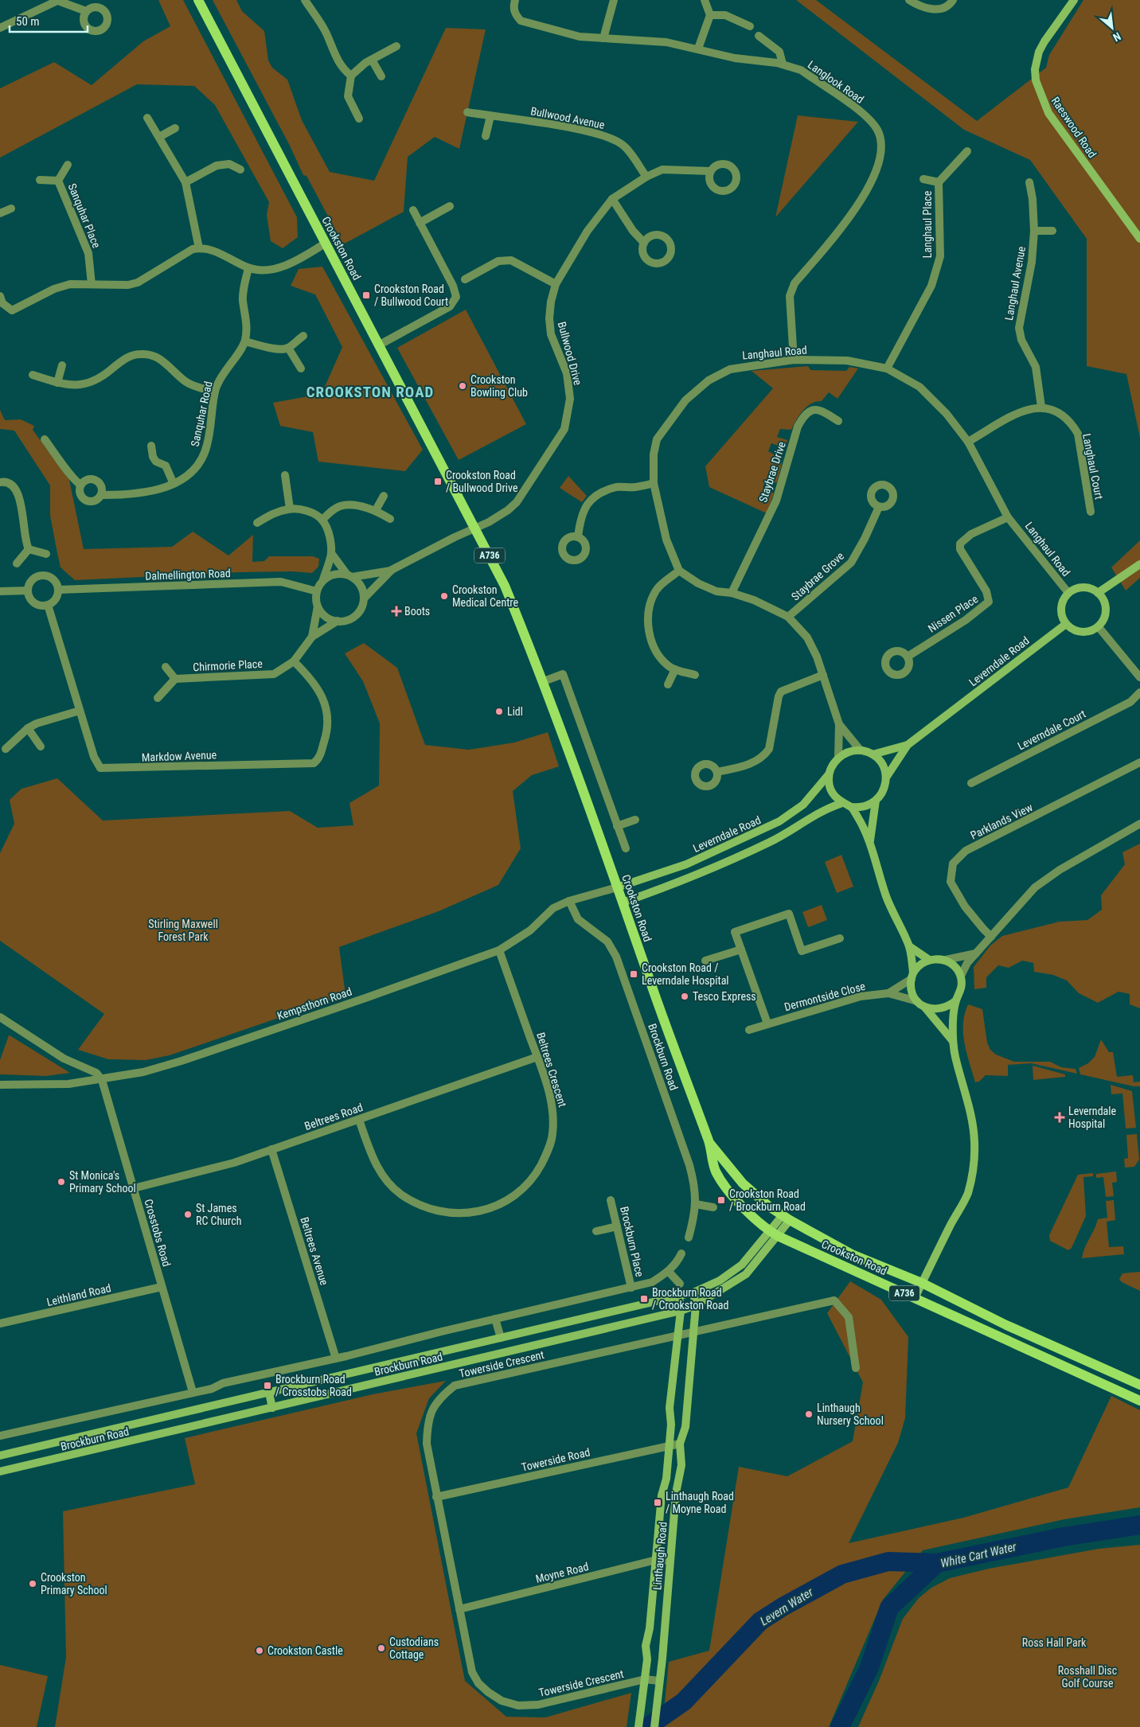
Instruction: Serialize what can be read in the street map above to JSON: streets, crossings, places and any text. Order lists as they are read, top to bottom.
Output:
{
  "streets": {
    "main road": ["Crookston Road", "A736"],
    "street": [
      "Langlook Road",
      "Bullwood Avenue",
      "Raeswood Road",
      "Sanquhar Place",
      "Langhaul Place",
      "Langhaul Avenue",
      "Langhaul Road",
      "Bullwood Drive",
      "Sanquhar Road",
      "Langhaul Court",
      "Staybrae Drive",
      "Dalmellington Road",
      "Staybrae Grove",
      "Nissen Place",
      "Leverndale Road",
      "Chirmorie Place",
      "Leverndale Court",
      "Markdow Avenue",
      "Parklands View",
      "Dermontside Close",
      "Kempsthorn Road",
      "Brockburn Road",
      "Beltrees Crescent",
      "Beltrees Road",
      "Crosstobs Road",
      "Brockburn Place",
      "Beltrees Avenue",
      "Leithland Road",
      "Towerside Crescent",
      "Towerside Road",
      "Linthaugh Road",
      "Moyne Road"
    ]
  },
  "crossings": [
    ["Langlook Road", "Langhaul Road"],
    ["Bullwood Avenue", "Bullwood Drive"],
    ["Langhaul Place", "Langhaul Road"],
    ["Crookston Road", "Bullwood Drive"],
    ["Crookston Road", "Leverndale Road"],
    ["Crookston Road", "Kempsthorn Road"],
    ["Crookston Road", "Brockburn Road"],
    ["Langhaul Avenue", "Langhaul Court"],
    ["Langhaul Road", "Nissen Place"],
    ["Langhaul Road", "Leverndale Road"],
    ["Dalmellington Road", "Chirmorie Place"],
    ["Dalmellington Road", "Markdow Avenue"],
    ["Leverndale Road", "Kempsthorn Road"],
    ["Chirmorie Place", "Markdow Avenue"],
    ["Kempsthorn Road", "Brockburn Road"],
    ["Kempsthorn Road", "Beltrees Crescent"],
    ["Kempsthorn Road", "Crosstobs Road"],
    ["Brockburn Road", "Crosstobs Road"],
    ["Brockburn Road", "Brockburn Place"],
    ["Brockburn Road", "Beltrees Avenue"],
    ["Brockburn Road", "Linthaugh Road"],
    ["Beltrees Crescent", "Beltrees Road"],
    ["Beltrees Road", "Crosstobs Road"],
    ["Beltrees Road", "Beltrees Avenue"],
    ["Crosstobs Road", "Leithland Road"],
    ["Towerside Crescent", "Towerside Road"],
    ["Towerside Crescent", "Linthaugh Road"],
    ["Towerside Crescent", "Moyne Road"],
    ["Towerside Road", "Linthaugh Road"],
    ["Linthaugh Road", "Moyne Road"]
  ],
  "districts": ["CROOKSTON ROAD"],
  "water": ["White Cart Water", "Levern Water"],
  "parks": ["Stirling Maxwell Forest Park", "Ross Hall Park", "Rosshall Disc Golf Course"],
  "places": {
    "transit": [
      "Crookston Road / Bullwood Court",
      "Crookston Road / Bullwood Drive",
      "Crookston Road / Leverndale Hospital",
      "Crookston Road / Brockburn Road",
      "Brockburn Road / Crookston Road",
      "Brockburn Road / Crosstobs Road",
      "Linthaugh Road / Moyne Road"
    ],
    "other": [
      "Crookston Bowling Club",
      "Crookston Medical Centre",
      "Lidl",
      "Tesco Express",
      "St Monica's Primary School",
      "St James RC Church",
      "Linthaugh Nursery School",
      "Crookston Primary School",
      "Custodians Cottage",
      "Crookston Castle"
    ],
    "health": ["Boots", "Leverndale Hospital"]
  },
  "scale_bar": "50 m",
  "north": "bottom right"
}
